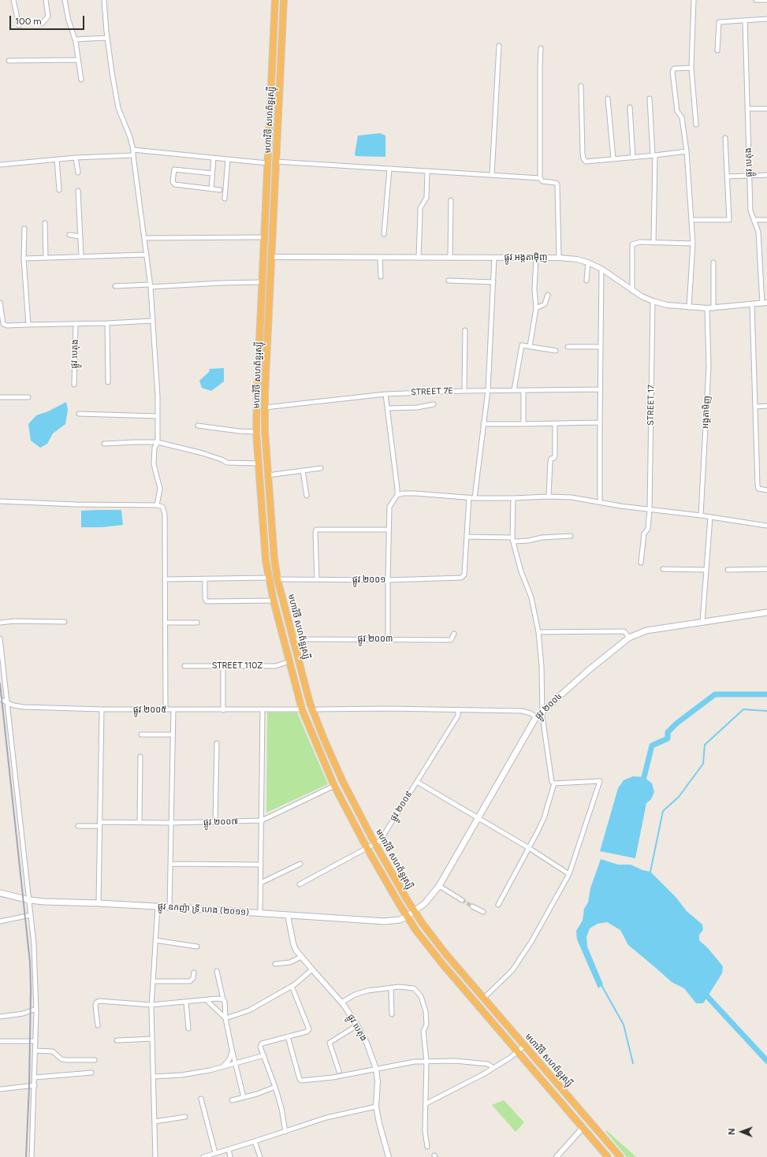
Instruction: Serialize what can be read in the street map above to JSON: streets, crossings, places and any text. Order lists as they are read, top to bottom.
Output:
{
  "streets": {
    "highway": ["មហាវិថី សហព័ន្ធរុស្ស៊ី"],
    "main road": ["ផ្លូវ ២០០៤", "ផ្លូវ ឧកញ៉ា ទ្រី ហេង (២០១១)"],
    "street": [
      "ផ្លូវ បេតុង",
      "ផ្លូវ អង្តតាម៉ិញ",
      "STREET 7E",
      "STREET 17",
      "អង្គតាមិញ",
      "ផ្លូវ ២០០១",
      "ផ្លូវ ២០០៣",
      "STREET 110Z",
      "ផ្លូវ ២០០៥",
      "ផ្លូវ ២០០៩",
      "ផ្លូវ ២០០៧"
    ]
  },
  "crossings": [
    ["មហាវិថី សហព័ន្ធរុស្ស៊ី", "ផ្លូវ អង្តតាម៉ិញ"],
    ["មហាវិថី សហព័ន្ធរុស្ស៊ី", "STREET 7E"],
    ["មហាវិថី សហព័ន្ធរុស្ស៊ី", "ផ្លូវ ២០០១"],
    ["មហាវិថី សហព័ន្ធរុស្ស៊ី", "ផ្លូវ ២០០៣"],
    ["មហាវិថី សហព័ន្ធរុស្ស៊ី", "STREET 110Z"],
    ["មហាវិថី សហព័ន្ធរុស្ស៊ី", "ផ្លូវ ២០០៤"],
    ["មហាវិថី សហព័ន្ធរុស្ស៊ី", "ផ្លូវ ២០០៥"],
    ["មហាវិថី សហព័ន្ធរុស្ស៊ី", "ផ្លូវ ២០០៩"],
    ["មហាវិថី សហព័ន្ធរុស្ស៊ី", "ផ្លូវ ២០០៧"],
    ["មហាវិថី សហព័ន្ធរុស្ស៊ី", "ផ្លូវ ឧកញ៉ា ទ្រី ហេង (២០១១)"],
    ["ផ្លូវ បេតុង", "ផ្លូវ អង្តតាម៉ិញ"],
    ["ផ្លូវ បេតុង", "ផ្លូវ ឧកញ៉ា ទ្រី ហេង (២០១១)"],
    ["ផ្លូវ អង្តតាម៉ិញ", "STREET 17"],
    ["ផ្លូវ អង្តតាម៉ិញ", "អង្គតាមិញ"],
    ["ផ្លូវ ២០០៤", "ផ្លូវ ឧកញ៉ា ទ្រី ហេង (២០១១)"]
  ],
  "scale_bar": "100 m",
  "north": "left"
}
